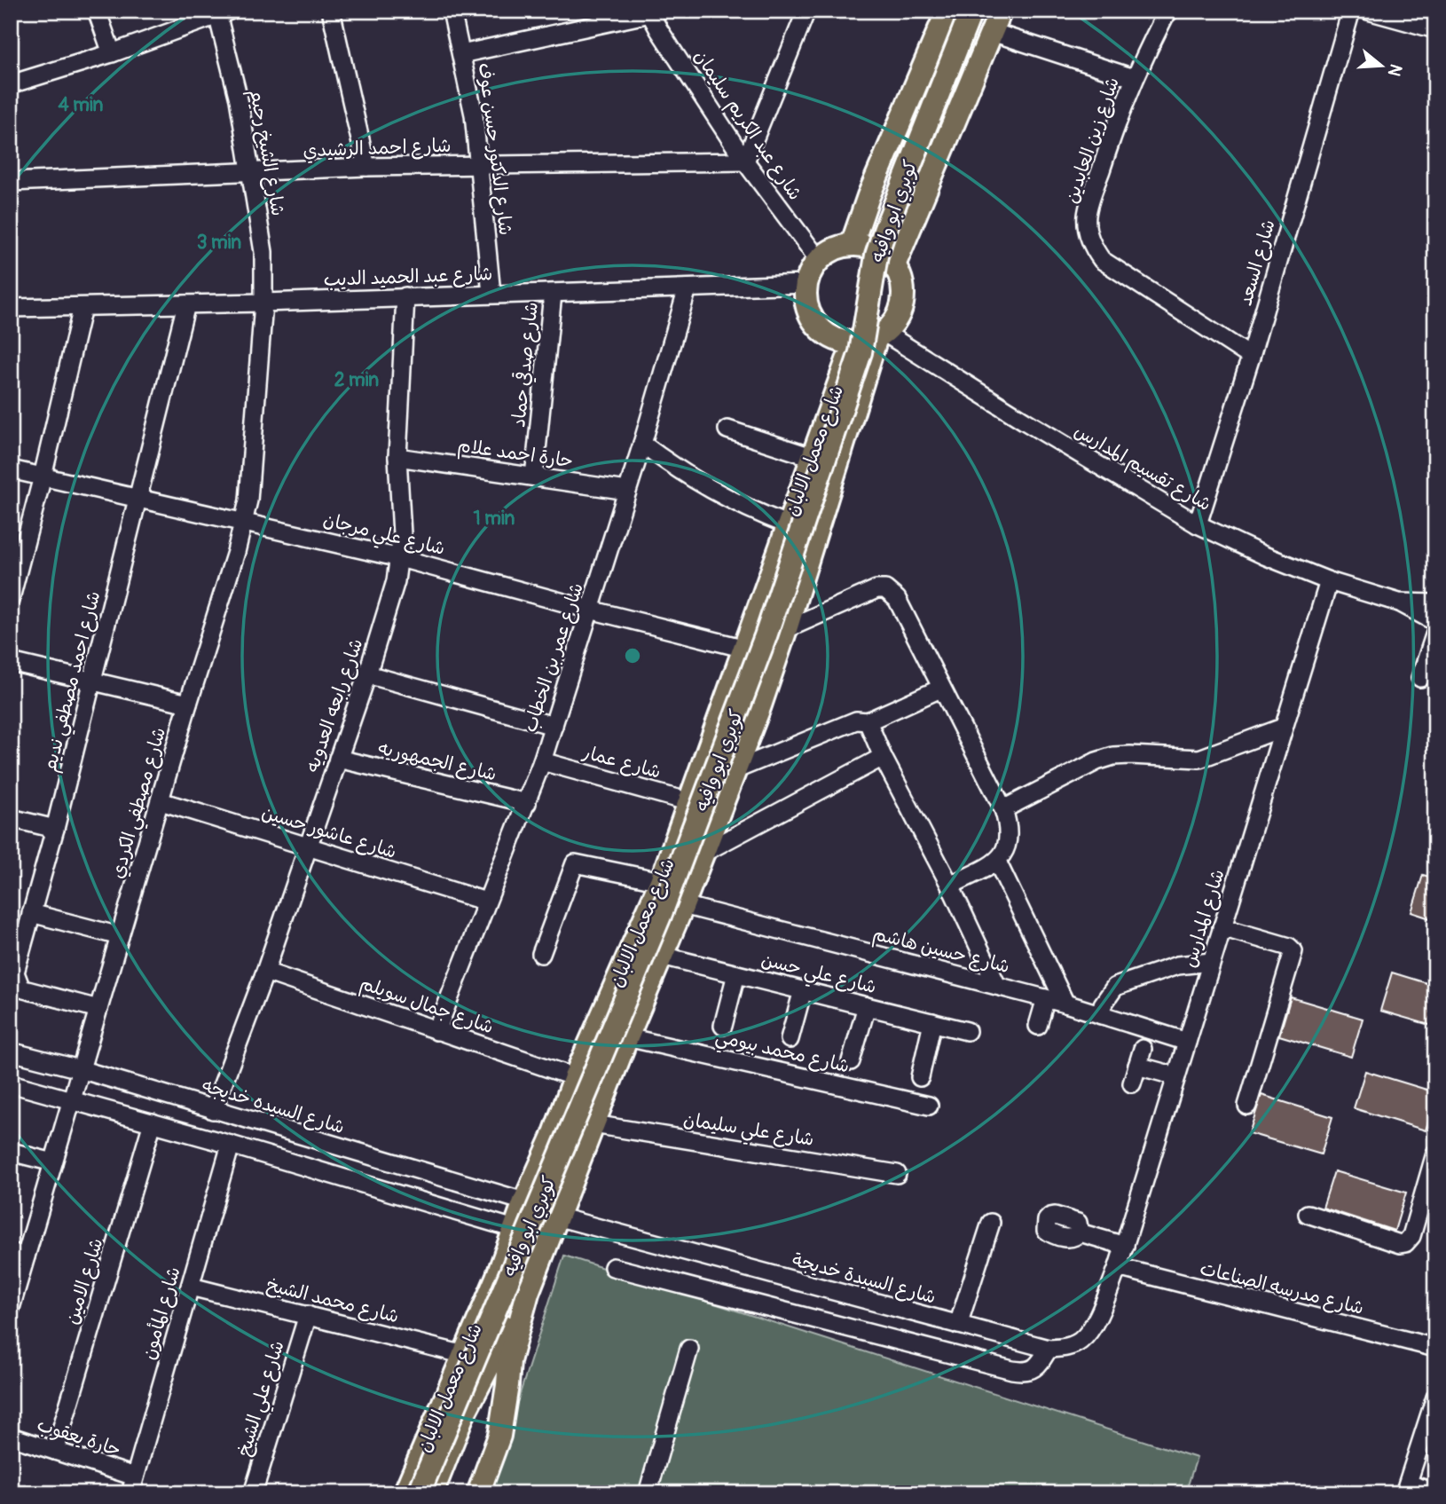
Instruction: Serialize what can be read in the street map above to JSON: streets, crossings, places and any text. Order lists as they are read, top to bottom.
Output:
{
  "streets": {
    "main road": ["كوبري ابو وافيه", "شارع معمل الالبان"],
    "street": [
      "شارع عبد الكريم سليمان",
      "شارع زين العابدين",
      "شارع احمد الرشيدي",
      "شارع الدكتور حسن عوف",
      "شارع الشيخ رحيم",
      "شارع السعد",
      "شارع عبد الحميد الديب",
      "شارع صدقي حماد",
      "حارة احمد علام",
      "شارع تقسيم المدارس",
      "شارع علي مرجان",
      "شارع عمر بن الخطاب",
      "شارع احمد مصطفي نديم",
      "شارع رابعه العدويه",
      "شارع الجمهوريه",
      "شارع عمار",
      "شارع مصطفي الكردي",
      "شارع عاشور حسين",
      "شارع المدارس",
      "شارع حسين هاشم",
      "شارع علي حسن",
      "شارع جمال سويلم",
      "شارع محمد بيومي",
      "شارع السيده خديجه",
      "شارع علي سليمان",
      "شارع السيدة خديجة",
      "شارع الامين",
      "شارع مدرسه الصناعات",
      "شارع محمد الشيخ",
      "شارع المأمون",
      "شارع علي الشيخ",
      "حارة يعقوب"
    ]
  },
  "crossings": [
    ["شارع عبد الكريم سليمان", "شارع احمد الرشيدي"],
    ["شارع عبد الكريم سليمان", "شارع عبد الحميد الديب"],
    ["شارع عبد الكريم سليمان", "شارع معمل الالبان"],
    ["شارع عبد الكريم سليمان", "شارع تقسيم المدارس"],
    ["شارع زين العابدين", "شارع السعد"],
    ["شارع احمد الرشيدي", "شارع الدكتور حسن عوف"],
    ["شارع احمد الرشيدي", "شارع الشيخ رحيم"],
    ["شارع الدكتور حسن عوف", "شارع عبد الحميد الديب"],
    ["شارع الشيخ رحيم", "شارع عبد الحميد الديب"],
    ["شارع الشيخ رحيم", "شارع مصطفي الكردي"],
    ["كوبري ابو وافيه", "شارع معمل الالبان"],
    ["شارع السعد", "شارع تقسيم المدارس"],
    ["شارع عبد الحميد الديب", "شارع صدقي حماد"],
    ["شارع عبد الحميد الديب", "شارع معمل الالبان"],
    ["شارع عبد الحميد الديب", "شارع تقسيم المدارس"],
    ["شارع عبد الحميد الديب", "شارع عمر بن الخطاب"],
    ["شارع عبد الحميد الديب", "شارع احمد مصطفي نديم"],
    ["شارع عبد الحميد الديب", "شارع رابعه العدويه"],
    ["شارع عبد الحميد الديب", "شارع مصطفي الكردي"],
    ["شارع صدقي حماد", "حارة احمد علام"],
    ["شارع معمل الالبان", "شارع تقسيم المدارس"],
    ["شارع معمل الالبان", "شارع علي مرجان"],
    ["شارع معمل الالبان", "شارع عمار"],
    ["شارع معمل الالبان", "شارع حسين هاشم"],
    ["شارع معمل الالبان", "شارع علي حسن"],
    ["شارع معمل الالبان", "شارع جمال سويلم"],
    ["شارع معمل الالبان", "شارع محمد بيومي"],
    ["شارع معمل الالبان", "شارع السيده خديجه"],
    ["شارع معمل الالبان", "شارع علي سليمان"],
    ["شارع معمل الالبان", "شارع السيدة خديجة"],
    ["شارع معمل الالبان", "شارع محمد الشيخ"],
    ["حارة احمد علام", "شارع عمر بن الخطاب"],
    ["حارة احمد علام", "شارع رابعه العدويه"],
    ["شارع تقسيم المدارس", "شارع المدارس"],
    ["شارع علي مرجان", "شارع عمر بن الخطاب"],
    ["شارع علي مرجان", "شارع احمد مصطفي نديم"],
    ["شارع علي مرجان", "شارع رابعه العدويه"],
    ["شارع علي مرجان", "شارع مصطفي الكردي"],
    ["شارع عمر بن الخطاب", "شارع الجمهوريه"],
    ["شارع عمر بن الخطاب", "شارع عمار"],
    ["شارع عمر بن الخطاب", "شارع عاشور حسين"],
    ["شارع عمر بن الخطاب", "شارع جمال سويلم"],
    ["شارع احمد مصطفي نديم", "شارع مصطفي الكردي"],
    ["شارع رابعه العدويه", "شارع الجمهوريه"],
    ["شارع رابعه العدويه", "شارع عاشور حسين"],
    ["شارع رابعه العدويه", "شارع جمال سويلم"],
    ["شارع رابعه العدويه", "شارع السيده خديجه"],
    ["شارع رابعه العدويه", "شارع المأمون"],
    ["شارع مصطفي الكردي", "شارع عاشور حسين"],
    ["شارع مصطفي الكردي", "شارع السيده خديجه"],
    ["شارع المدارس", "شارع حسين هاشم"],
    ["شارع المدارس", "شارع السيدة خديجة"],
    ["شارع المدارس", "شارع مدرسه الصناعات"],
    ["شارع السيده خديجه", "شارع المأمون"],
    ["شارع السيدة خديجة", "شارع مدرسه الصناعات"],
    ["شارع الامين", "حارة يعقوب"],
    ["شارع محمد الشيخ", "شارع المأمون"],
    ["شارع محمد الشيخ", "شارع علي الشيخ"],
    ["شارع المأمون", "حارة يعقوب"]
  ],
  "north": "right",
  "rings": [
    "4 min",
    "3 min",
    "2 min",
    "1 min"
  ]
}
